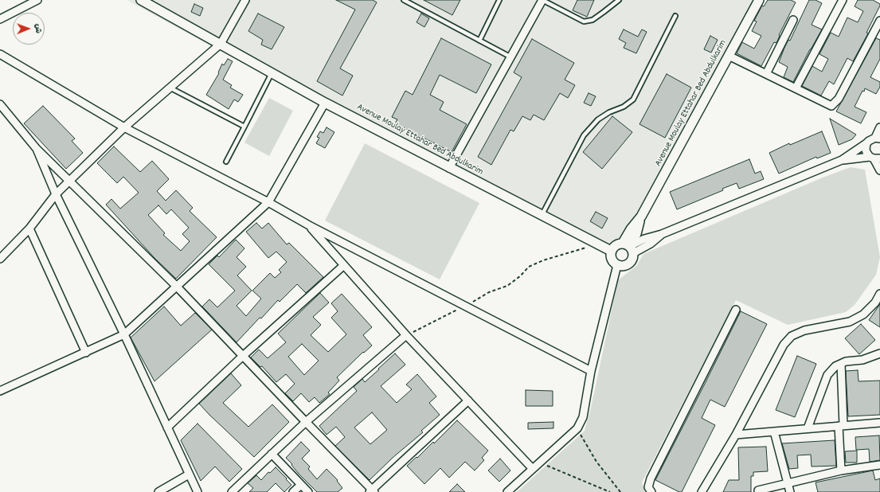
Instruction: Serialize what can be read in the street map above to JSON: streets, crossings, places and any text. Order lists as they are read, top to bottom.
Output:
{
  "streets": {
    "street": ["Avenue Moulay Ettahar Bed Abdulkarim"]
  },
  "north": "right"
}
